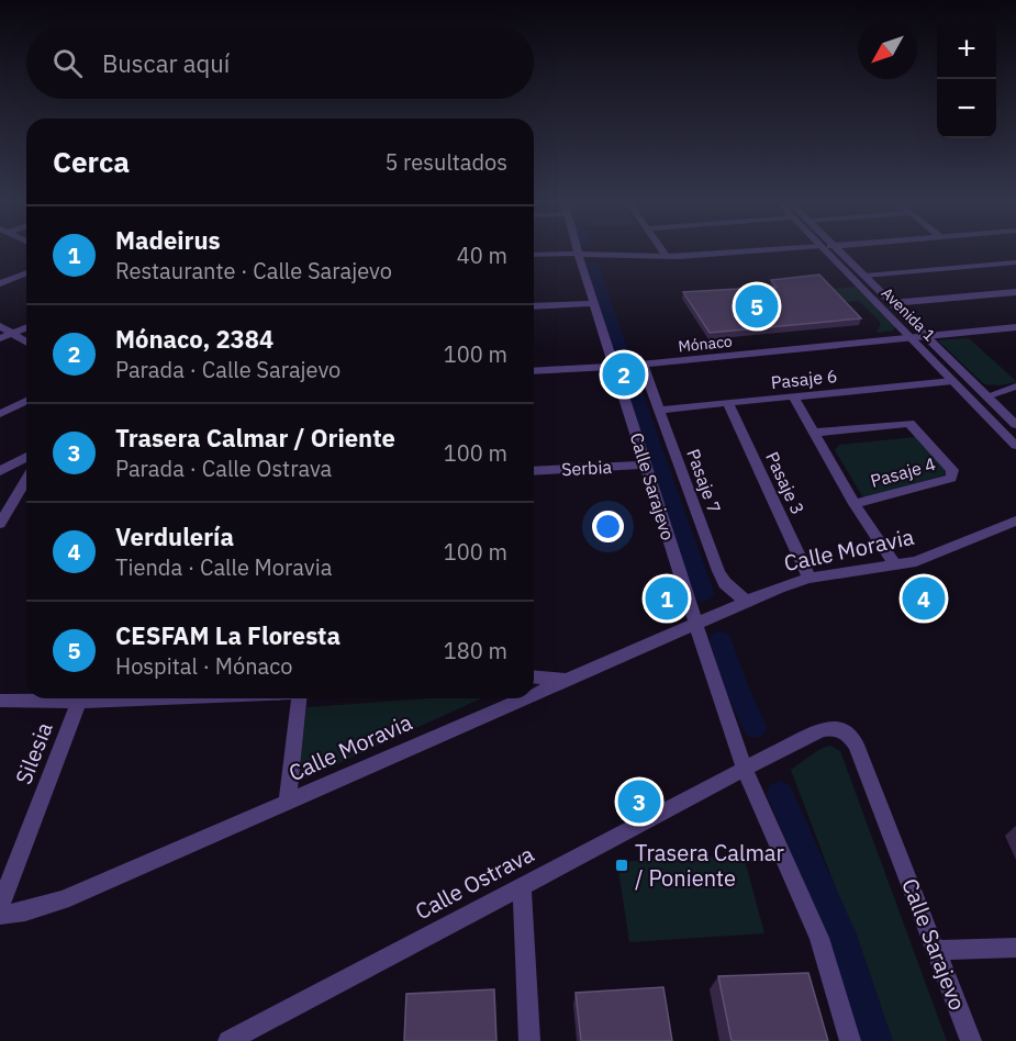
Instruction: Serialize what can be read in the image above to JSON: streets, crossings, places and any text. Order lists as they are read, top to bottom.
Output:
{
  "streets": {
    "street": [
      "Avenida 1",
      "Mónaco",
      "Pasaje 6",
      "Serbia",
      "Pasaje 4",
      "Pasaje 7",
      "Pasaje 3",
      "Calle Sarajevo",
      "Calle Moravia",
      "Silesia",
      "Calle Ostrava"
    ]
  },
  "crossings": [
    ["Avenida 1", "Mónaco"],
    ["Avenida 1", "Pasaje 6"],
    ["Mónaco", "Pasaje 7"],
    ["Mónaco", "Calle Sarajevo"],
    ["Pasaje 6", "Pasaje 7"],
    ["Pasaje 6", "Pasaje 3"],
    ["Serbia", "Calle Sarajevo"],
    ["Pasaje 7", "Calle Moravia"],
    ["Pasaje 3", "Calle Moravia"],
    ["Calle Sarajevo", "Calle Moravia"],
    ["Calle Sarajevo", "Calle Ostrava"]
  ],
  "places": {
    "transit": ["Trasera Calmar / Poniente"]
  },
  "north": "bottom left",
  "page": {
    "map_buttons": ["+", "−"],
    "search": "Buscar aquí",
    "heading": ["Cerca", "5 resultados"],
    "list": [
      {
        "mark": "1",
        "name": "Madeirus",
        "note": "Restaurante · Calle Sarajevo",
        "value": "40 m"
      },
      {
        "mark": "2",
        "name": "Mónaco, 2384",
        "note": "Parada · Calle Sarajevo",
        "value": "100 m"
      },
      {
        "mark": "3",
        "name": "Trasera Calmar / Oriente",
        "note": "Parada · Calle Ostrava",
        "value": "100 m"
      },
      {
        "mark": "4",
        "name": "Verdulería",
        "note": "Tienda · Calle Moravia",
        "value": "100 m"
      },
      {
        "mark": "5",
        "name": "CESFAM La Floresta",
        "note": "Hospital · Mónaco",
        "value": "180 m"
      }
    ],
    "pins": [
      "5",
      "2",
      "1",
      "4",
      "3"
    ]
  }
}
